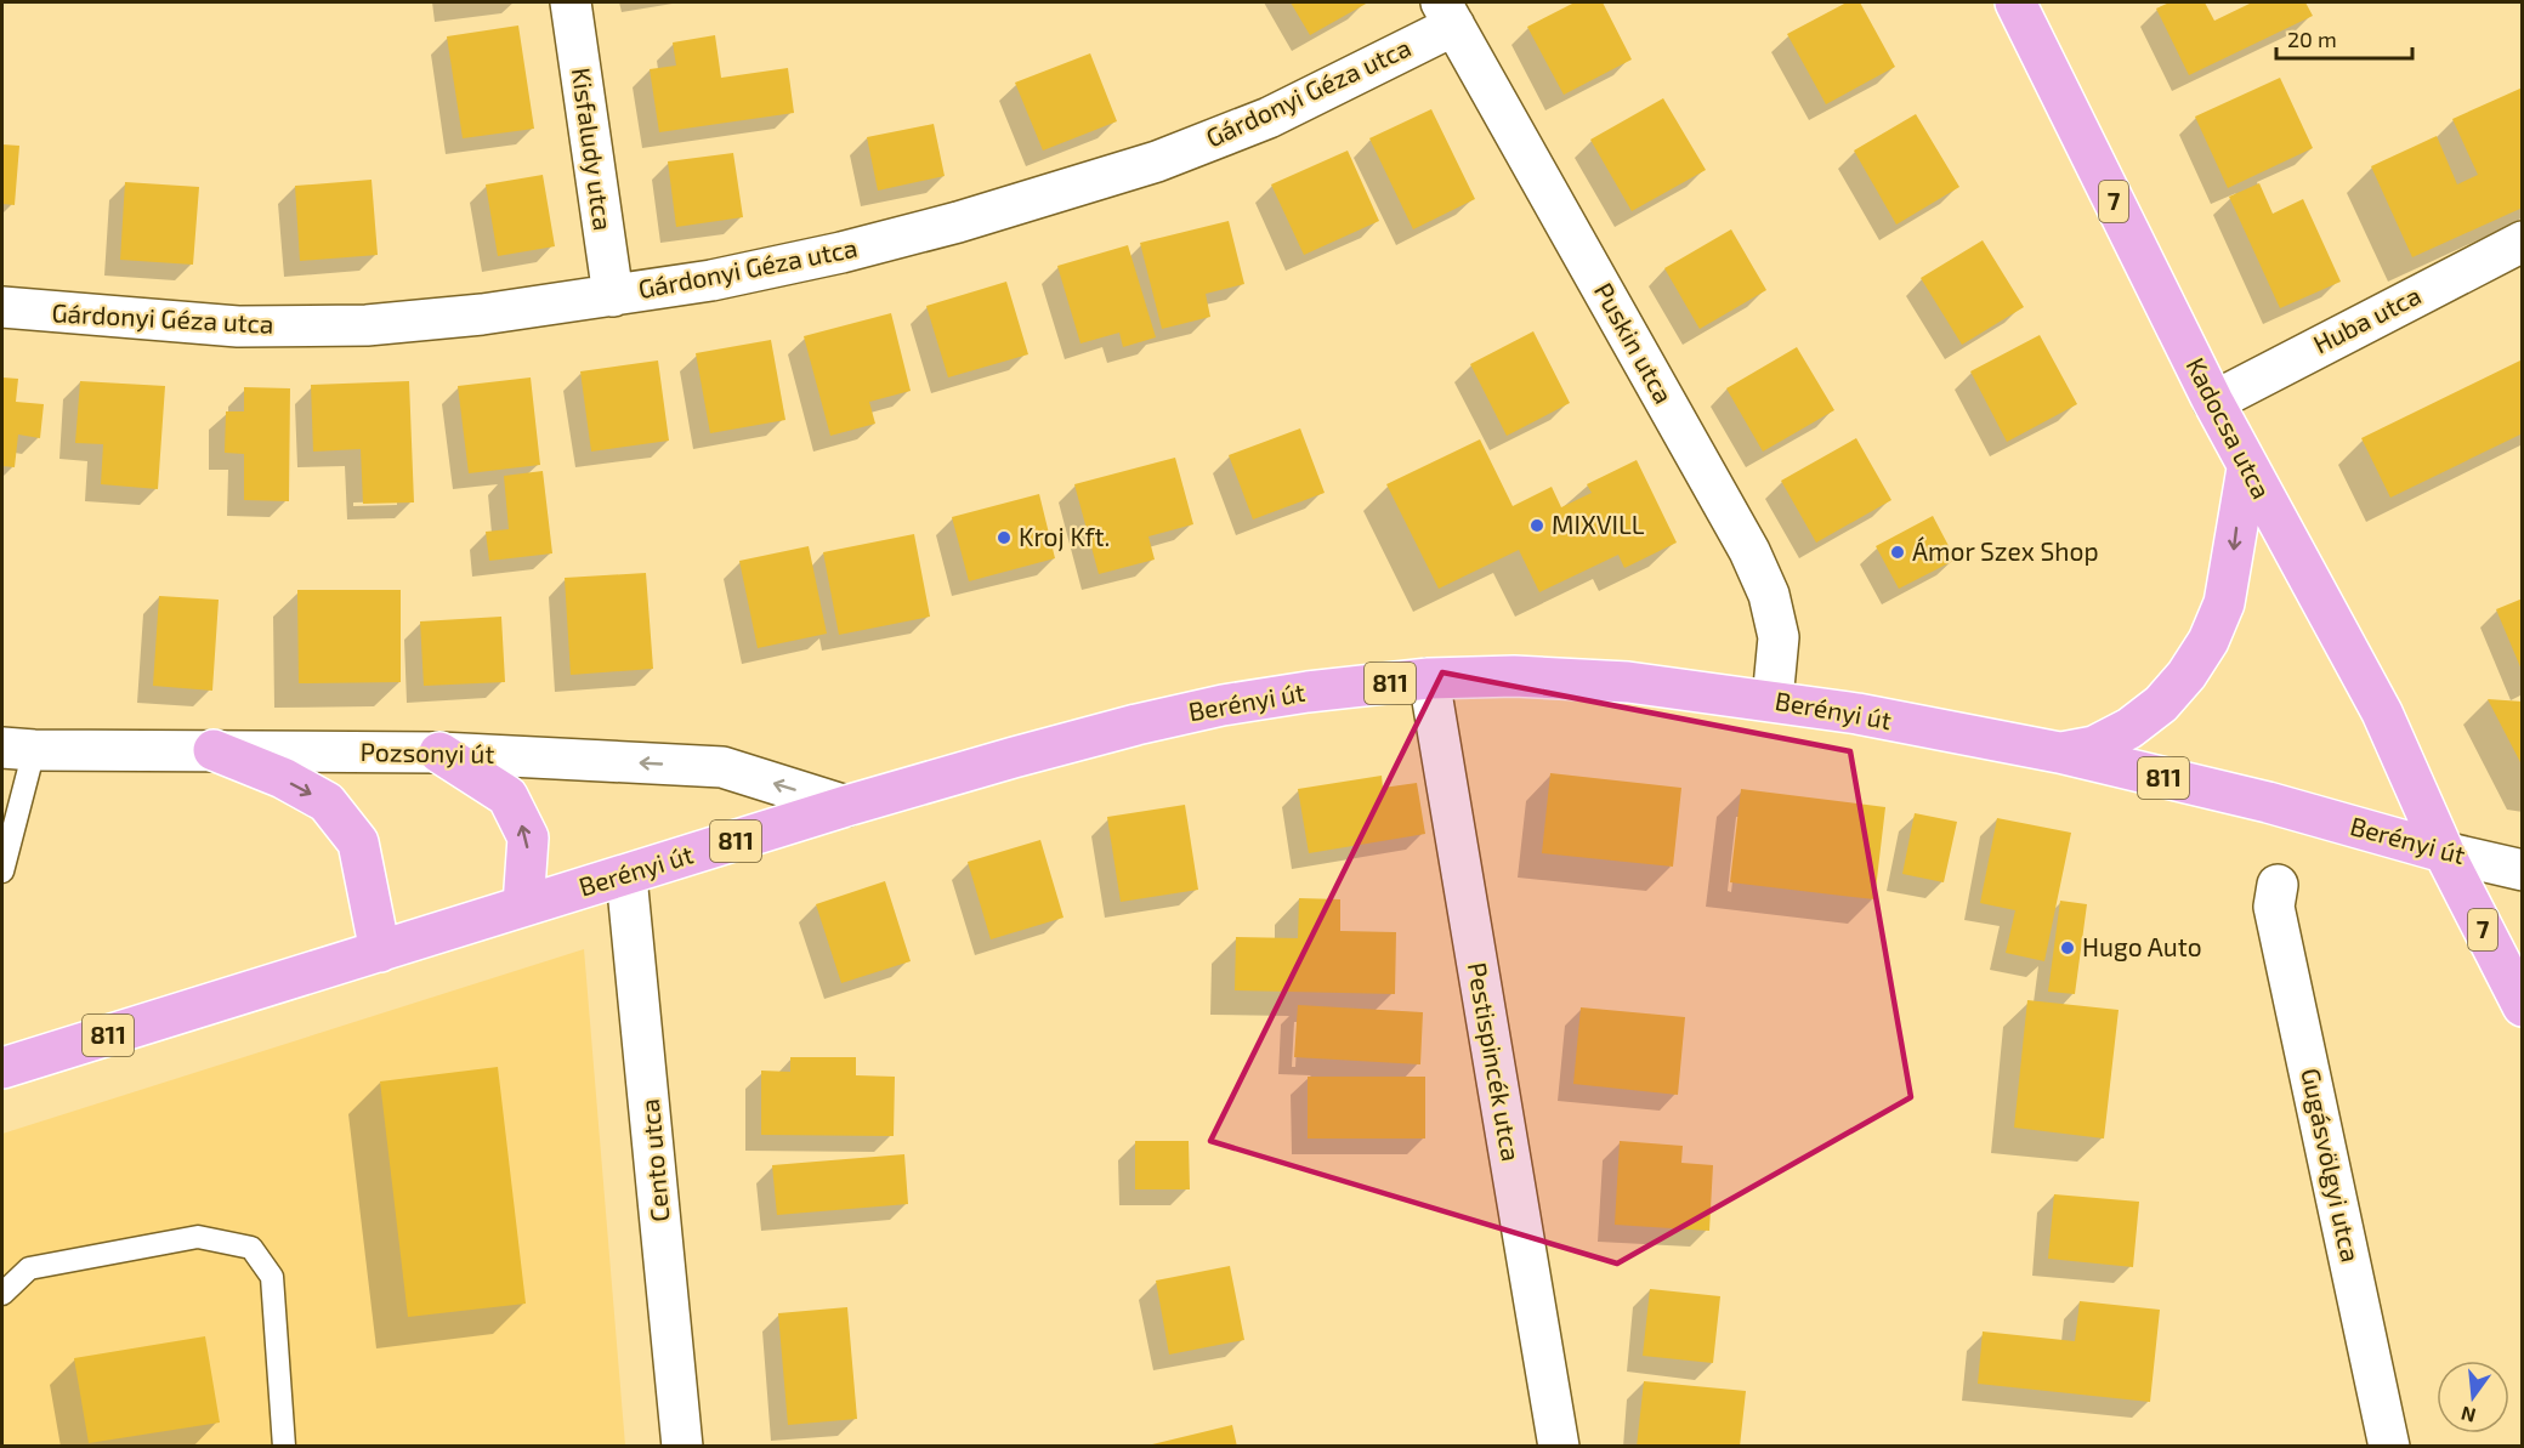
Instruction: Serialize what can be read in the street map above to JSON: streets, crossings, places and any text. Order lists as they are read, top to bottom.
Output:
{
  "streets": {
    "main road": [
      "7",
      "Kadocsa utca",
      "811",
      "Berényi út"
    ],
    "street": [
      "Gárdonyi Géza utca",
      "Kisfaludy utca",
      "Huba utca",
      "Puskin utca",
      "Pozsonyi út",
      "Pestispincék utca",
      "Cento utca",
      "Gugásvölgyi utca"
    ]
  },
  "crossings": [
    ["Gárdonyi Géza utca", "Kisfaludy utca"],
    ["Gárdonyi Géza utca", "Puskin utca"],
    ["7", "Kadocsa utca"],
    ["7", "Berényi út"],
    ["Huba utca", "Kadocsa utca"],
    ["Puskin utca", "Berényi út"],
    ["Kadocsa utca", "Berényi út"],
    ["Berényi út", "Pozsonyi út"],
    ["Berényi út", "Pestispincék utca"],
    ["Berényi út", "Cento utca"]
  ],
  "one_way": ["Pozsonyi út"],
  "places": [
    "MIXVILL",
    "Kroj Kft.",
    "Ámor Szex Shop",
    "Hugo Auto"
  ],
  "scale_bar": "20 m",
  "north": "bottom"
}
